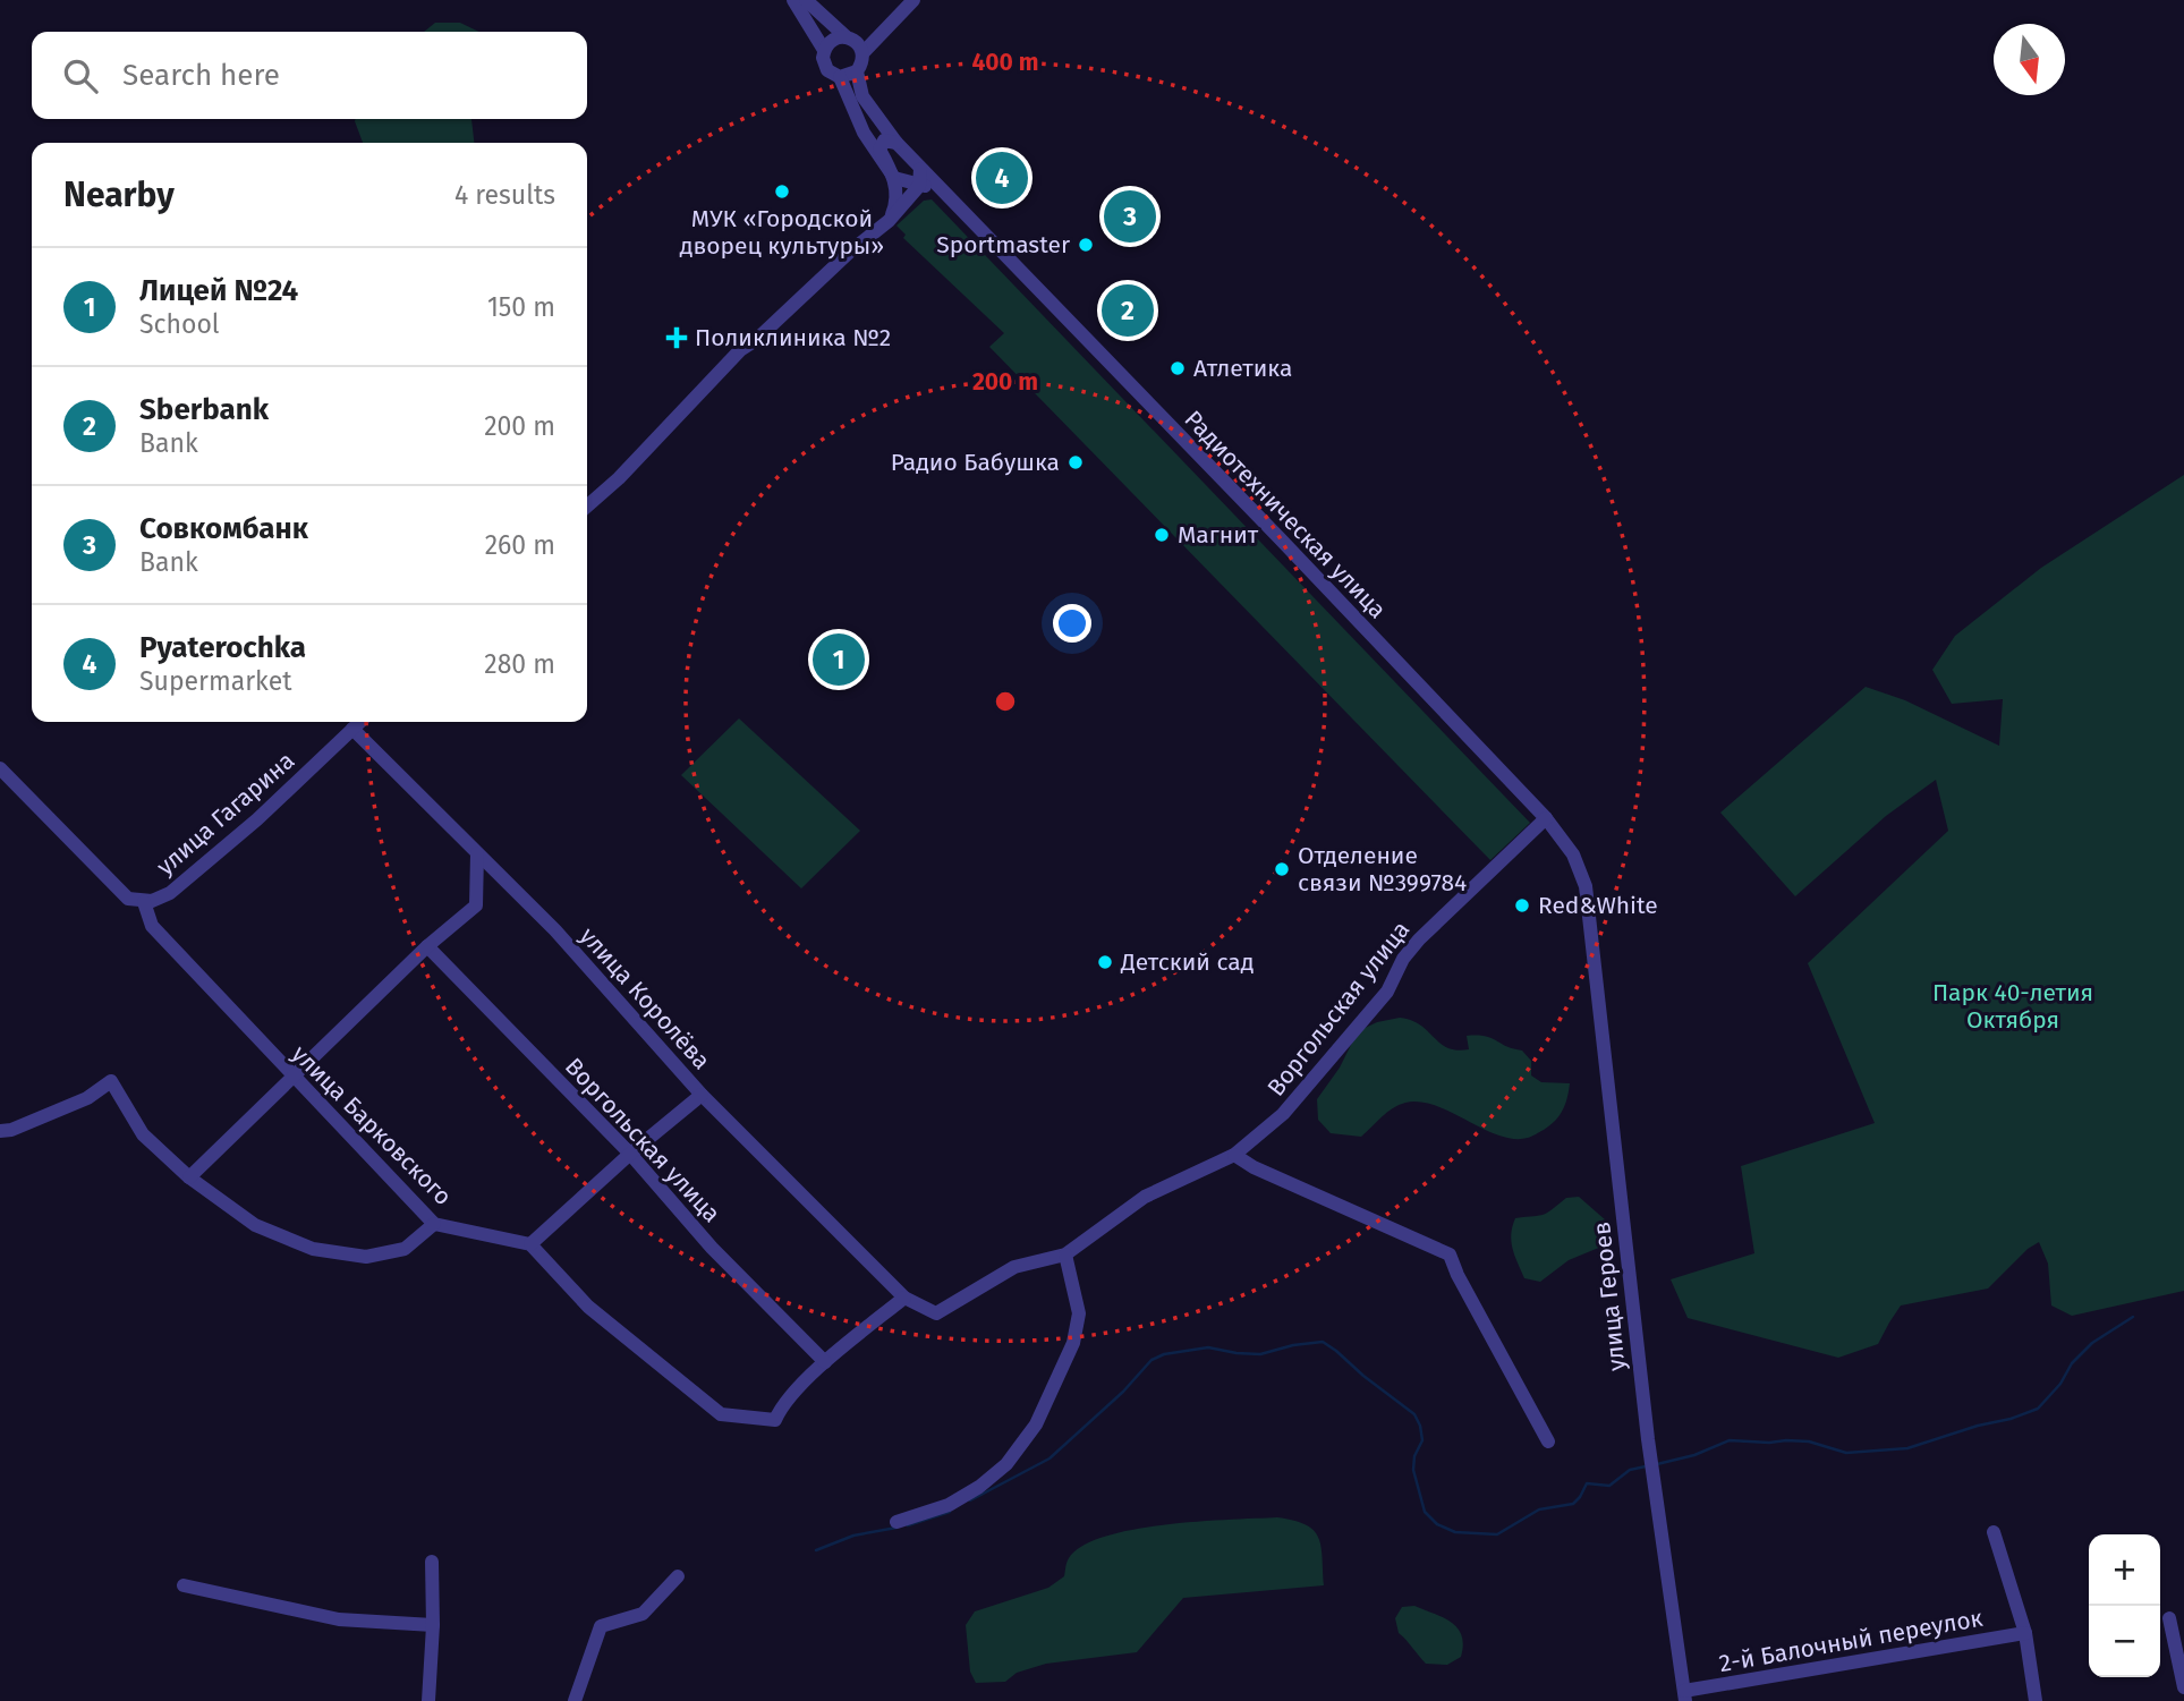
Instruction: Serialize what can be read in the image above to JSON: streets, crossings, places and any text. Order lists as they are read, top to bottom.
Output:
{
  "streets": {
    "street": [
      "Радиотехническая улица",
      "улица Гагарина",
      "улица Королёва",
      "Воргольская улица",
      "улица Барковского",
      "улица Героев",
      "2-й Балочный переулок"
    ]
  },
  "crossings": [
    ["Радиотехническая улица", "Воргольская улица"],
    ["Радиотехническая улица", "улица Героев"],
    ["улица Гагарина", "улица Королёва"],
    ["улица Гагарина", "улица Барковского"],
    ["улица Королёва", "Воргольская улица"],
    ["улица Героев", "2-й Балочный переулок"]
  ],
  "parks": ["Парк 40-летия Октября"],
  "places": {
    "other": [
      "МУК «Городской дворец культуры»",
      "Sportmaster",
      "Атлетика",
      "Радио Бабушка",
      "Магнит",
      "Отделение связи №399784",
      "Red&White",
      "Детский сад"
    ],
    "health": ["Поликлиника №2"]
  },
  "north": "bottom",
  "page": {
    "search": "Search here",
    "heading": ["Nearby", "4 results"],
    "pins": [
      "4",
      "3",
      "2",
      "1"
    ],
    "list": [
      {
        "mark": "1",
        "name": "Лицей №24",
        "note": "School",
        "value": "150 m"
      },
      {
        "mark": "2",
        "name": "Sberbank",
        "note": "Bank",
        "value": "200 m"
      },
      {
        "mark": "3",
        "name": "Совкомбанк",
        "note": "Bank",
        "value": "260 m"
      },
      {
        "mark": "4",
        "name": "Pyaterochka",
        "note": "Supermarket",
        "value": "280 m"
      }
    ],
    "map_buttons": ["+", "−"]
  },
  "rings": ["400 m", "200 m"]
}
